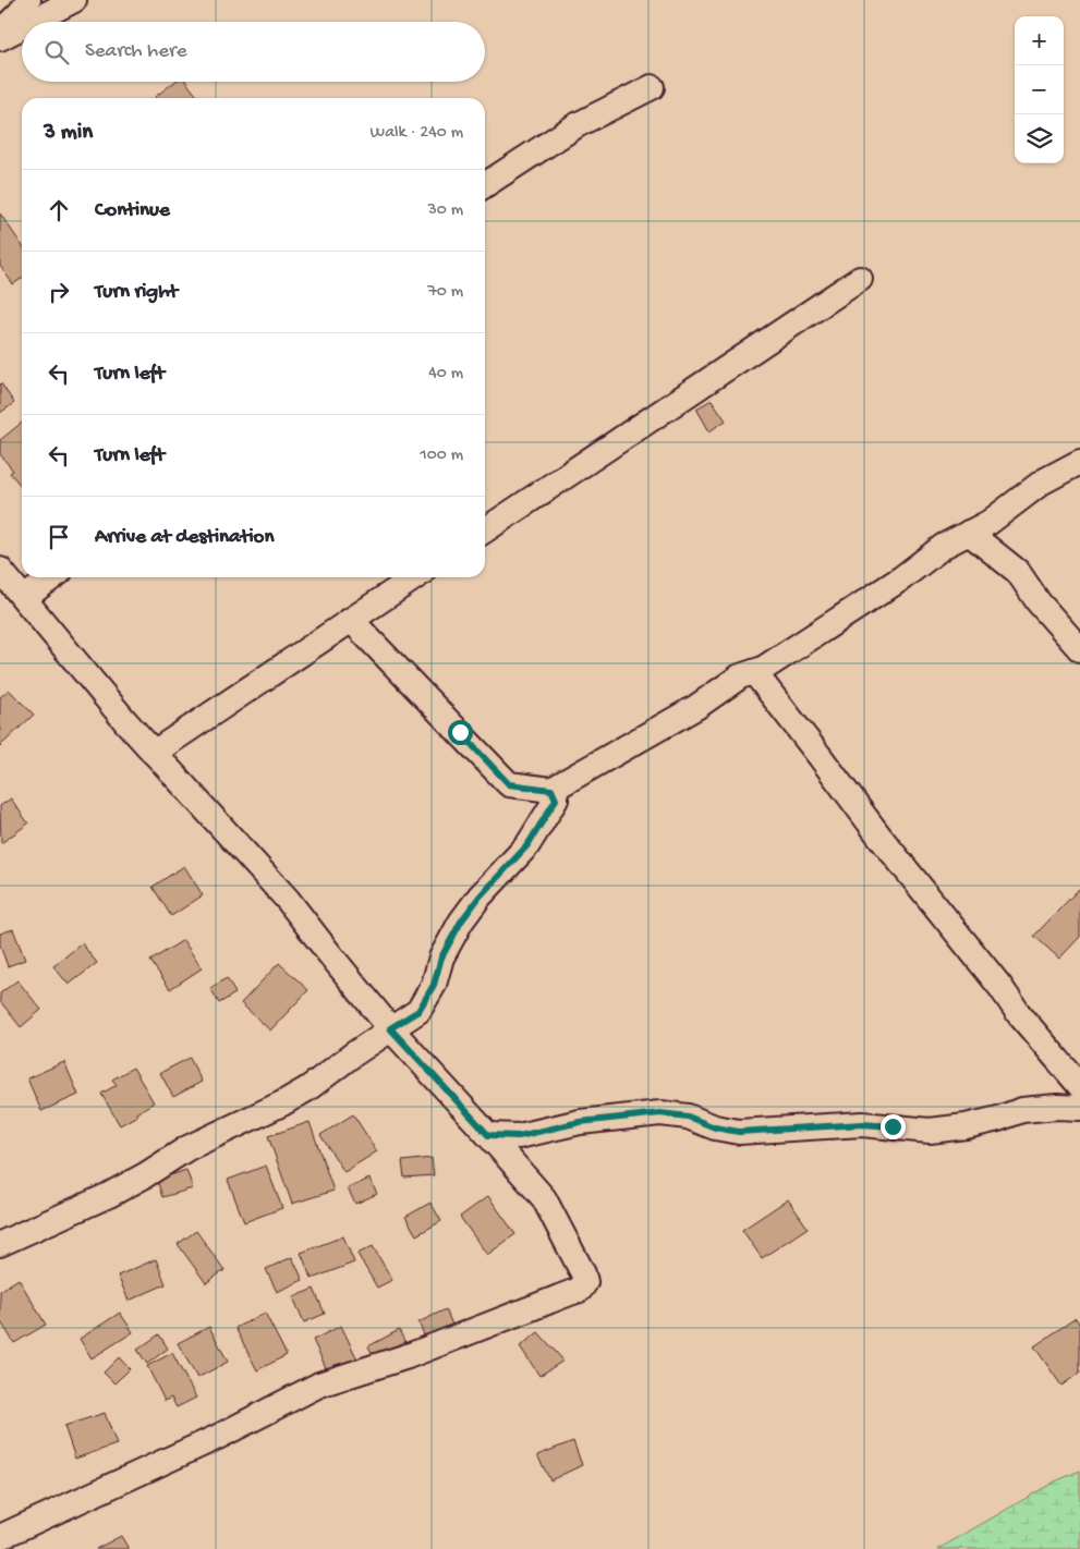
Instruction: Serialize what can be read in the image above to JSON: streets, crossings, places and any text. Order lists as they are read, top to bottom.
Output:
{
  "page": {
    "map_buttons": ["+", "−"],
    "search": "Search here",
    "heading": ["3 min", "Walk · 240 m"],
    "list": [
      ["Continue", "30 m"],
      ["Turn right", "70 m"],
      ["Turn left", "40 m"],
      ["Turn left", "100 m"],
      "Arrive at destination"
    ]
  }
}
